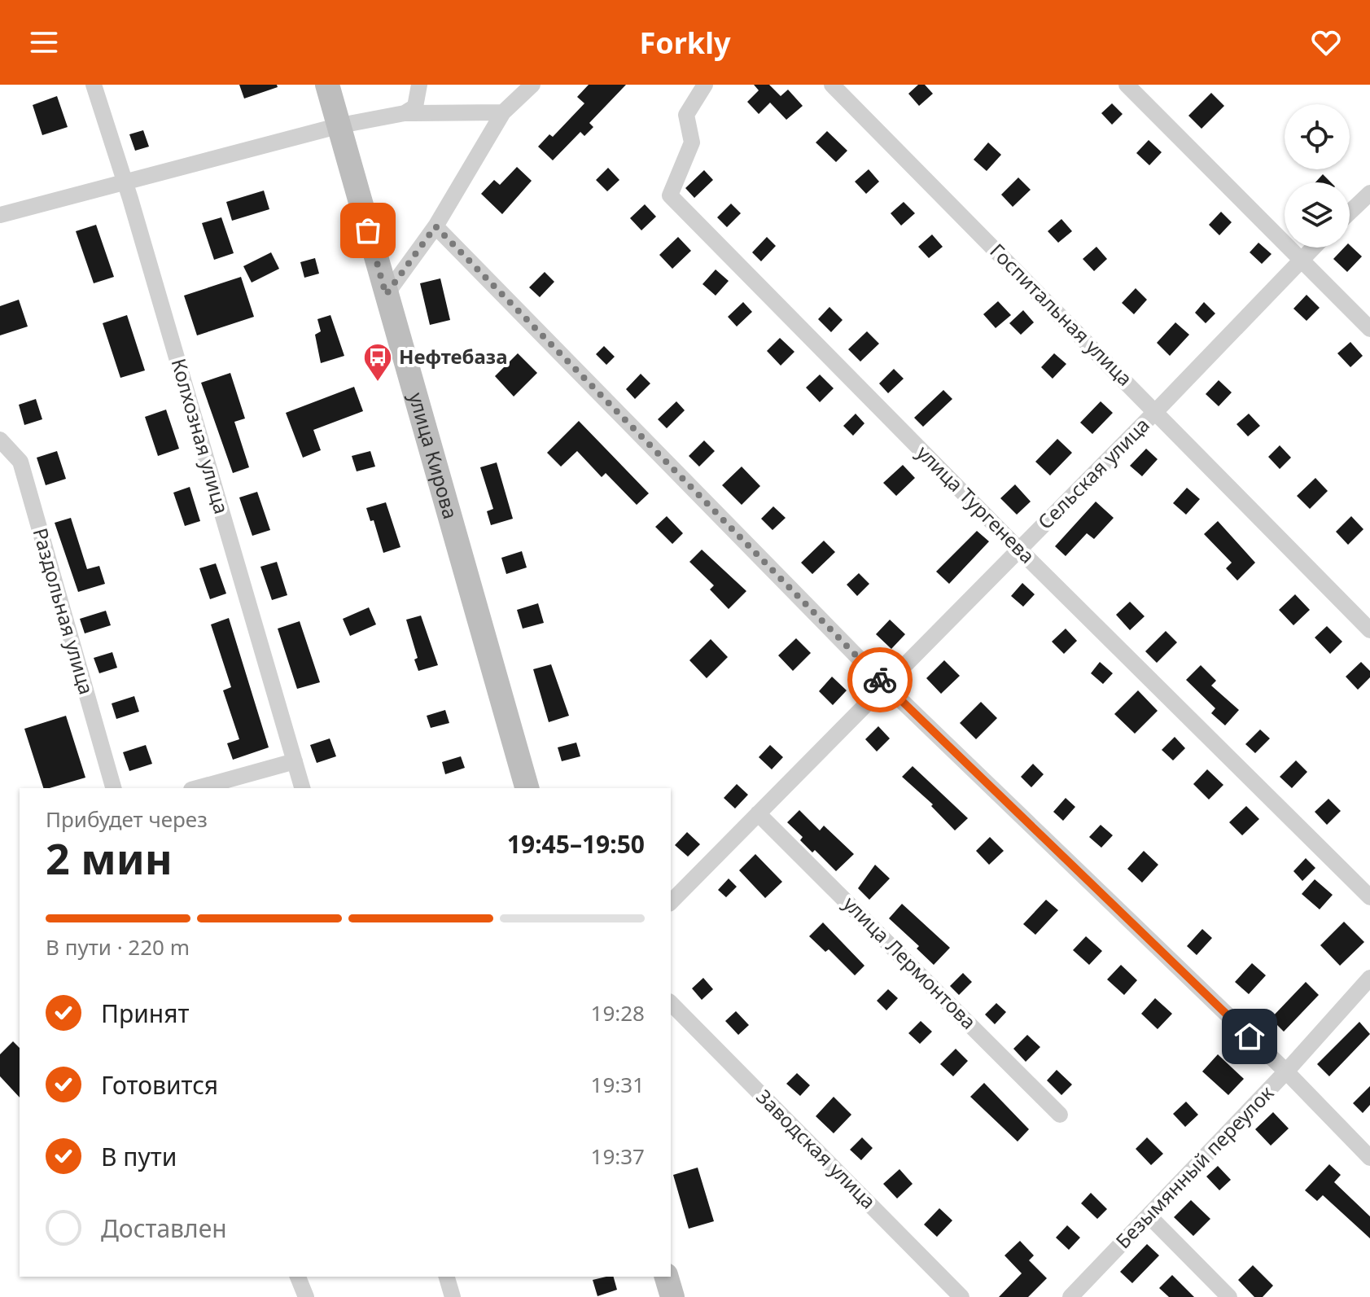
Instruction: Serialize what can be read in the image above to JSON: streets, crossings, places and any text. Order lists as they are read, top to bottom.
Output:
{
  "streets": {
    "main road": ["улица Кирова"],
    "street": [
      "Госпитальная улица",
      "Колхозная улица",
      "Сельская улица",
      "улица Тургенева",
      "Раздольная улица",
      "улица Лермонтова",
      "Заводская улица",
      "Безымянный переулок"
    ]
  },
  "crossings": [
    ["Госпитальная улица", "Сельская улица"],
    ["Сельская улица", "улица Тургенева"],
    ["Сельская улица", "улица Лермонтова"]
  ],
  "places": {
    "bus stop": ["Нефтебаза"]
  },
  "page": {
    "header": "Forkly",
    "heading": ["2 мин", "Прибудет через", "19:45–19:50"],
    "bar": "В пути · 220 m",
    "list": [
      ["Принят", "19:28"],
      ["Готовится", "19:31"],
      ["В пути", "19:37"],
      "Доставлен"
    ]
  }
}
